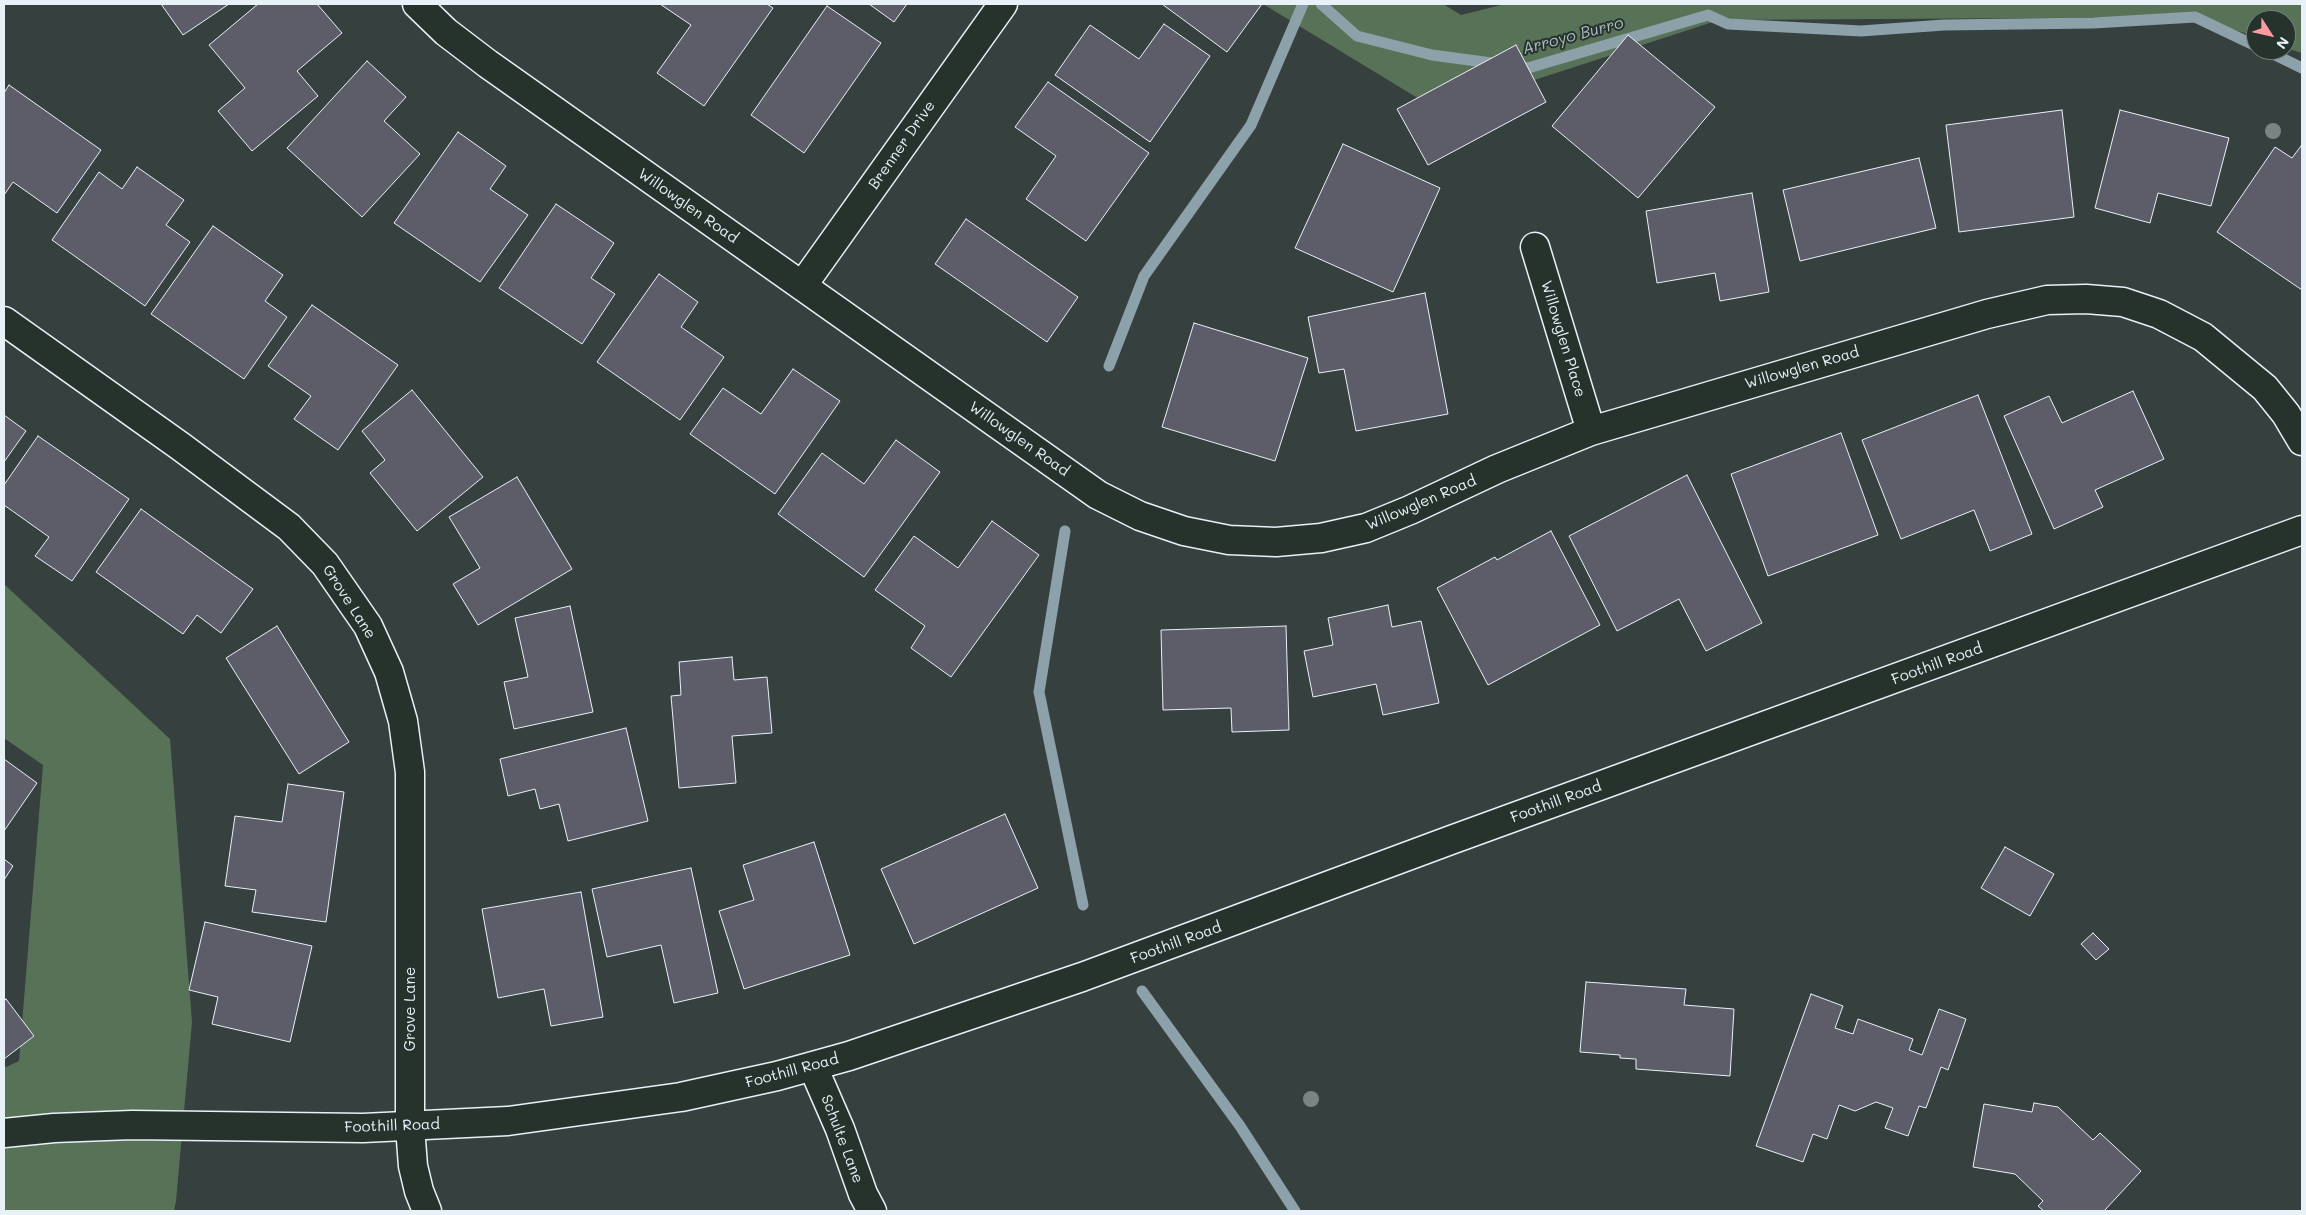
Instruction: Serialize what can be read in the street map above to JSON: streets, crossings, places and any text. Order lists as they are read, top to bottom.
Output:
{
  "streets": {
    "street": [
      "Brenner Drive",
      "Willowglen Road",
      "Willowglen Place",
      "Grove Lane",
      "Foothill Road",
      "Schulte Lane"
    ]
  },
  "crossings": [
    ["Brenner Drive", "Willowglen Road"],
    ["Willowglen Road", "Willowglen Place"],
    ["Grove Lane", "Foothill Road"],
    ["Foothill Road", "Schulte Lane"]
  ],
  "water": ["Arroyo Burro"],
  "north": "bottom right"
}
